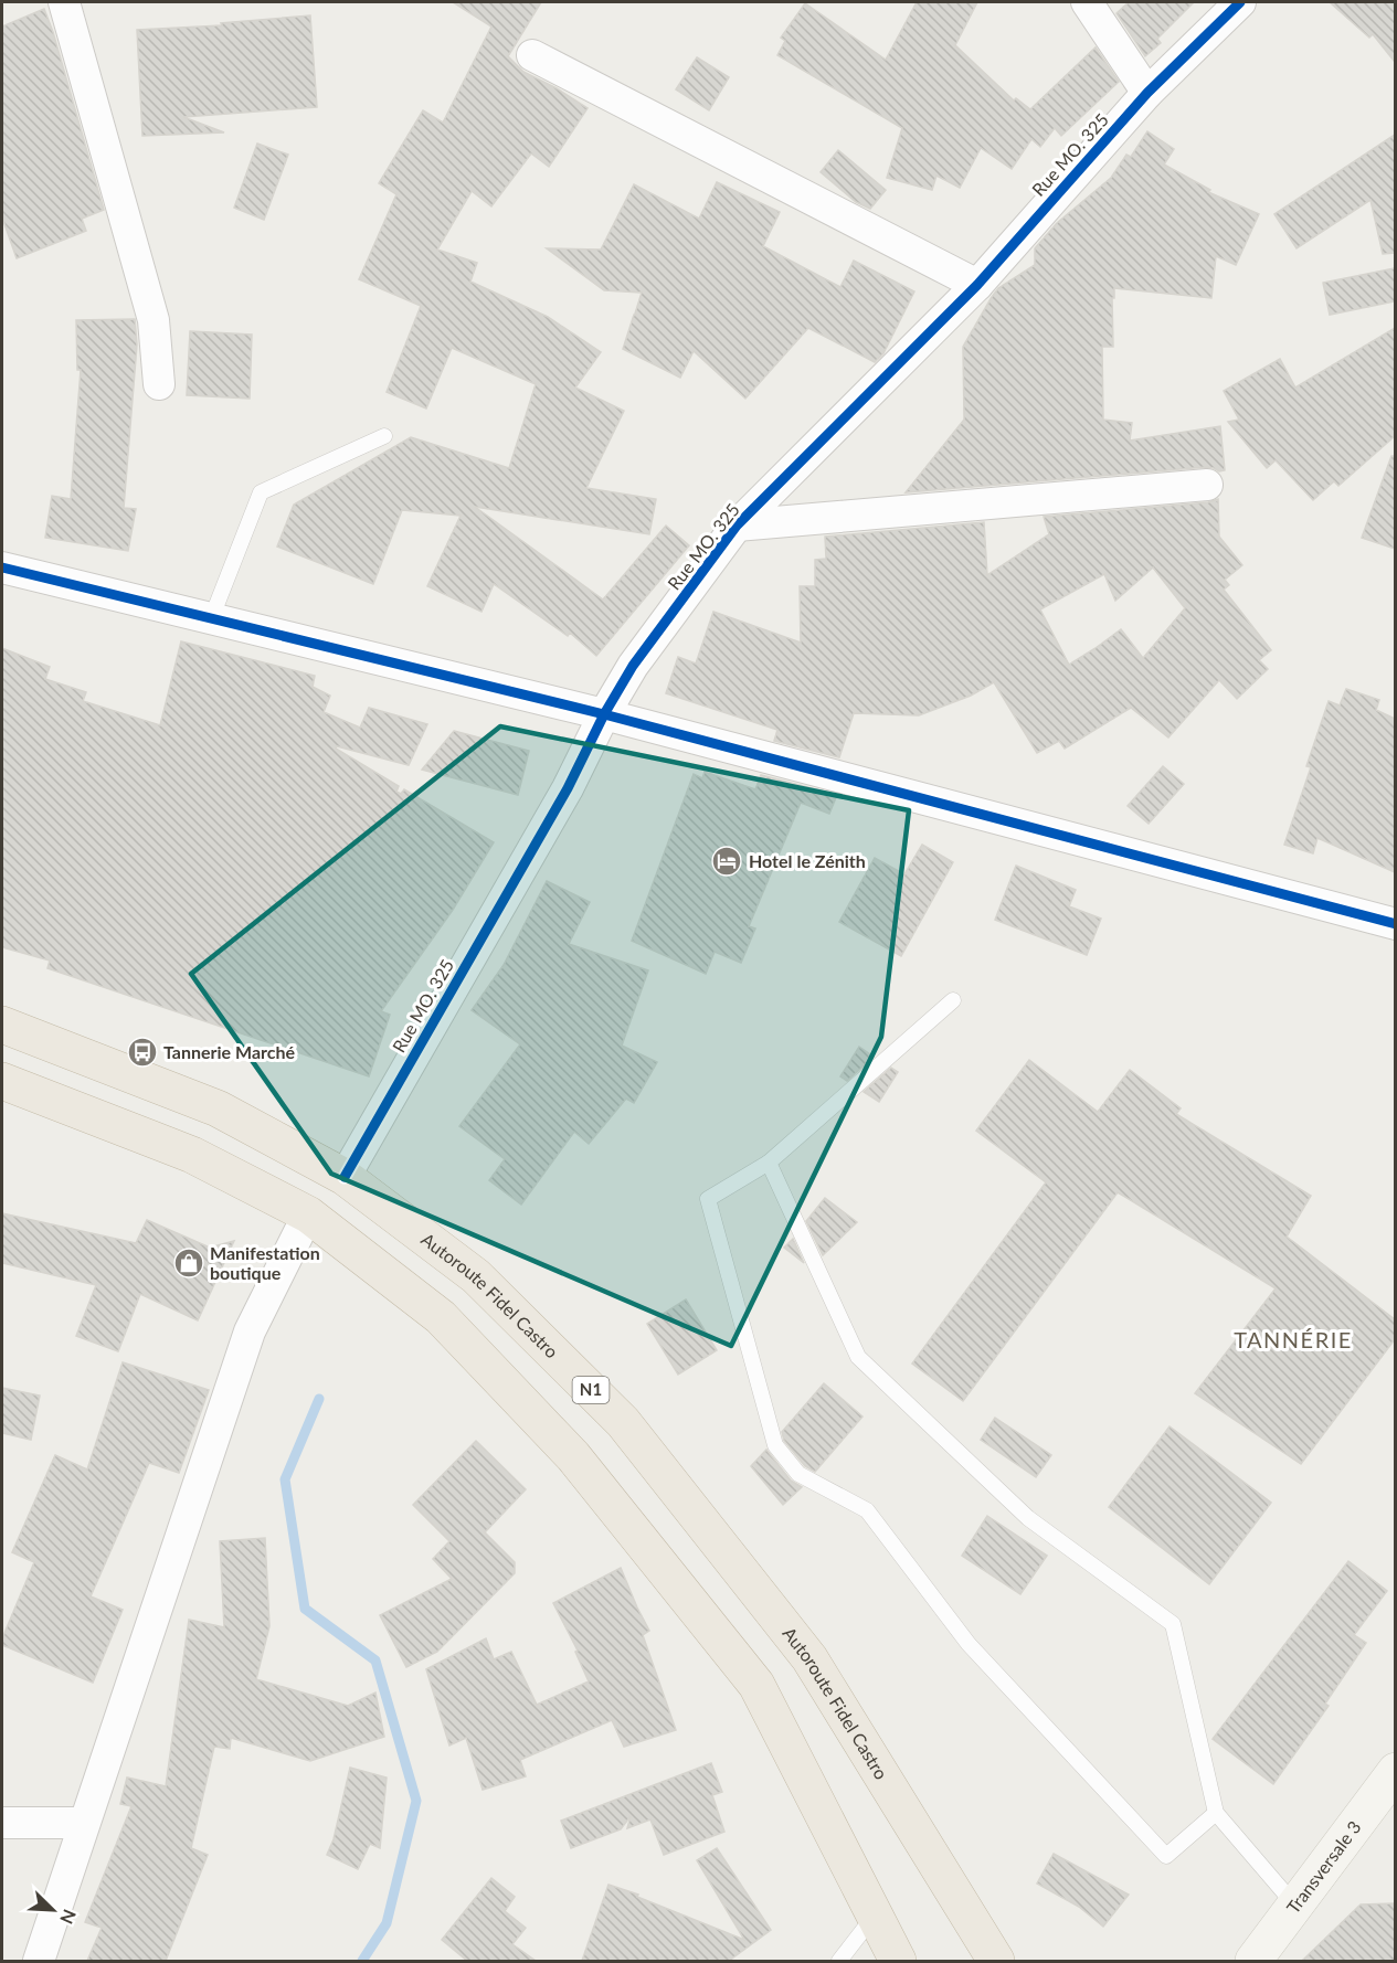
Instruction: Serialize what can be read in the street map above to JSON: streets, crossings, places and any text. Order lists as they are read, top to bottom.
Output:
{
  "streets": {
    "highway": ["Autoroute Fidel Castro", "N1"],
    "main road": ["Transversale 3"],
    "street": ["Rue MO. 325"]
  },
  "crossings": [
    ["Rue MO. 325", "Autoroute Fidel Castro"]
  ],
  "districts": ["TANNÉRIE"],
  "places": {
    "hotel": ["Hotel le Zénith"],
    "bus stop": ["Tannerie Marché"],
    "shop": ["Manifestation boutique"]
  },
  "north": "bottom right"
}
